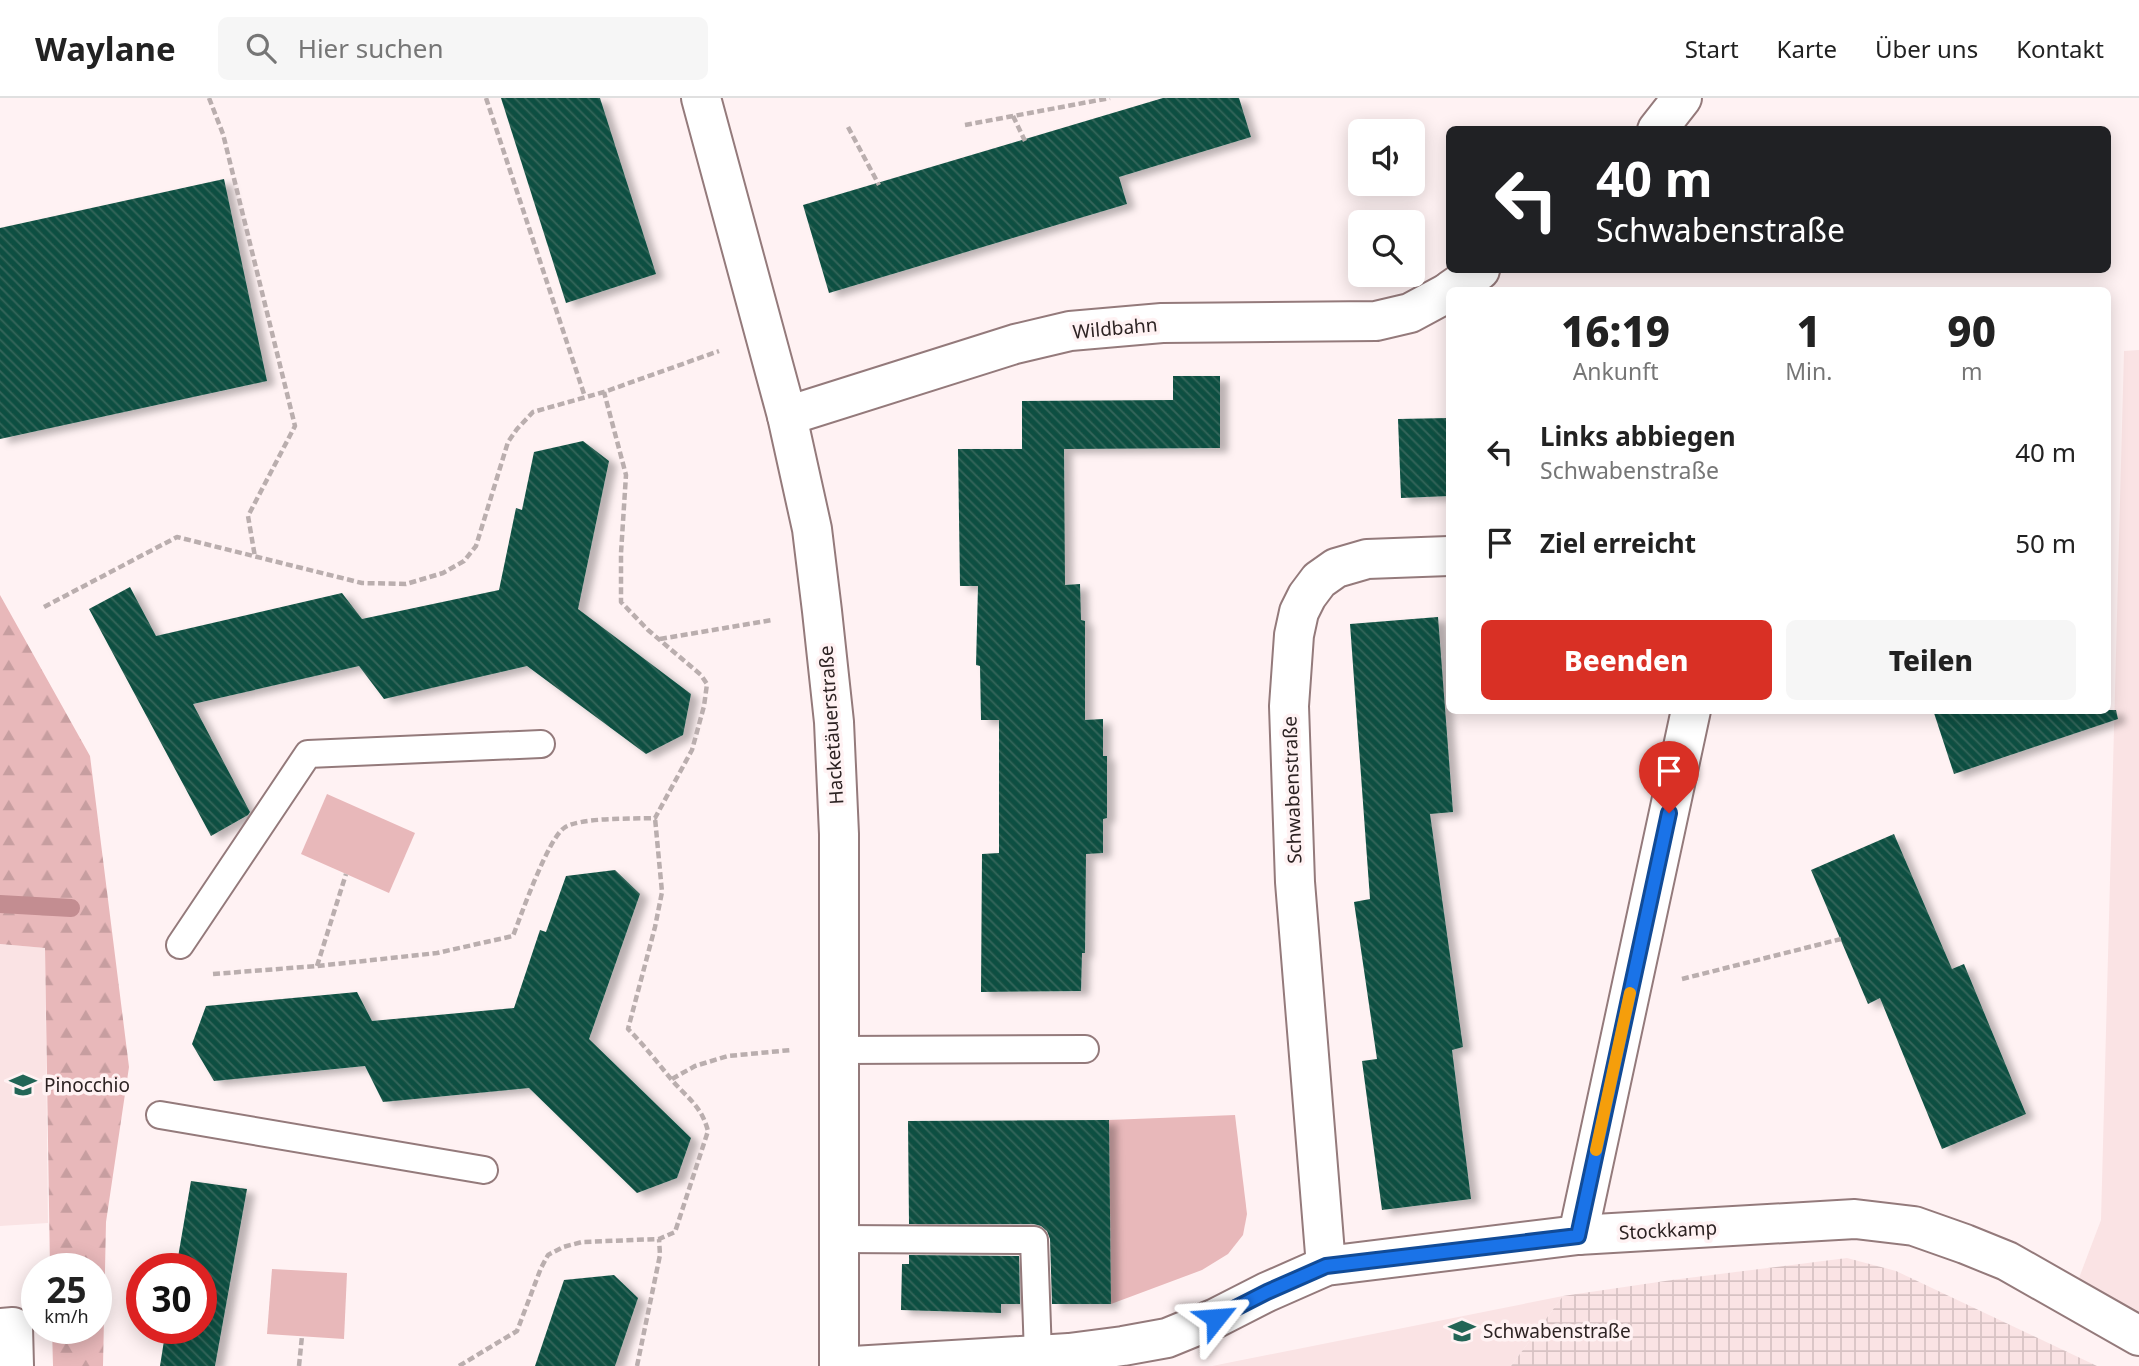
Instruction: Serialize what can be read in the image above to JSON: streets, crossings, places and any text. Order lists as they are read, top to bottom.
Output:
{
  "streets": {
    "street": [
      "Wildbahn",
      "Hacketäuerstraße",
      "Schwabenstraße",
      "Stockkamp"
    ]
  },
  "crossings": [
    ["Wildbahn", "Hacketäuerstraße"],
    ["Schwabenstraße", "Stockkamp"]
  ],
  "places": {
    "school or university": ["Pinocchio", "Schwabenstraße"]
  },
  "page": {
    "header": "Waylane",
    "search": "Hier suchen",
    "nav": [
      "Start",
      "Karte",
      "Über uns",
      "Kontakt"
    ],
    "turn": ["40 m", "Schwabenstraße"],
    "eta": [
      "16:19",
      "Ankunft",
      "1",
      "Min.",
      "90",
      "m"
    ],
    "list": [
      {
        "name": "Links abbiegen",
        "note": "Schwabenstraße",
        "value": "40 m"
      },
      {
        "name": "Ziel erreicht",
        "value": "50 m"
      }
    ],
    "buttons": ["Beenden", "Teilen"],
    "speed": "25 km/h",
    "limit": "30"
  }
}
